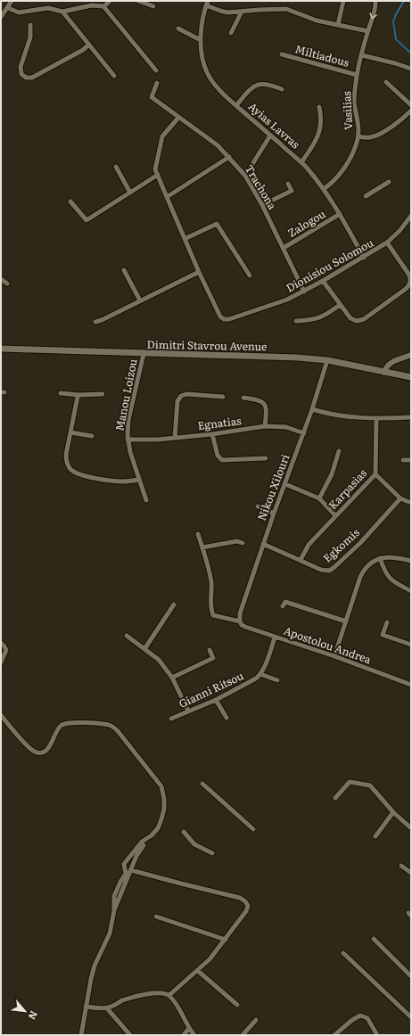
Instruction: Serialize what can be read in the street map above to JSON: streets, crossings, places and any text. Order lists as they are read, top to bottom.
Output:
{
  "streets": {
    "main road": ["Dimitri Stavrou Avenue"],
    "street": [
      "Miltiadous",
      "Vasilias",
      "Ayias Lavras",
      "Trachona",
      "Zalogou",
      "Dionisiou Solomou",
      "Manou Loizou",
      "Egnatias",
      "Nikou Xilouri",
      "Karpasias",
      "Egkomis",
      "Apostolou Andrea",
      "Gianni Ritsou"
    ]
  },
  "crossings": [
    ["Miltiadous", "Vasilias"],
    ["Vasilias", "Ayias Lavras"],
    ["Ayias Lavras", "Zalogou"],
    ["Ayias Lavras", "Dionisiou Solomou"],
    ["Trachona", "Zalogou"],
    ["Trachona", "Dionisiou Solomou"],
    ["Dimitri Stavrou Avenue", "Manou Loizou"],
    ["Dimitri Stavrou Avenue", "Nikou Xilouri"],
    ["Manou Loizou", "Egnatias"],
    ["Egnatias", "Nikou Xilouri"],
    ["Nikou Xilouri", "Egkomis"],
    ["Nikou Xilouri", "Apostolou Andrea"],
    ["Karpasias", "Egkomis"]
  ],
  "north": "bottom right"
}
